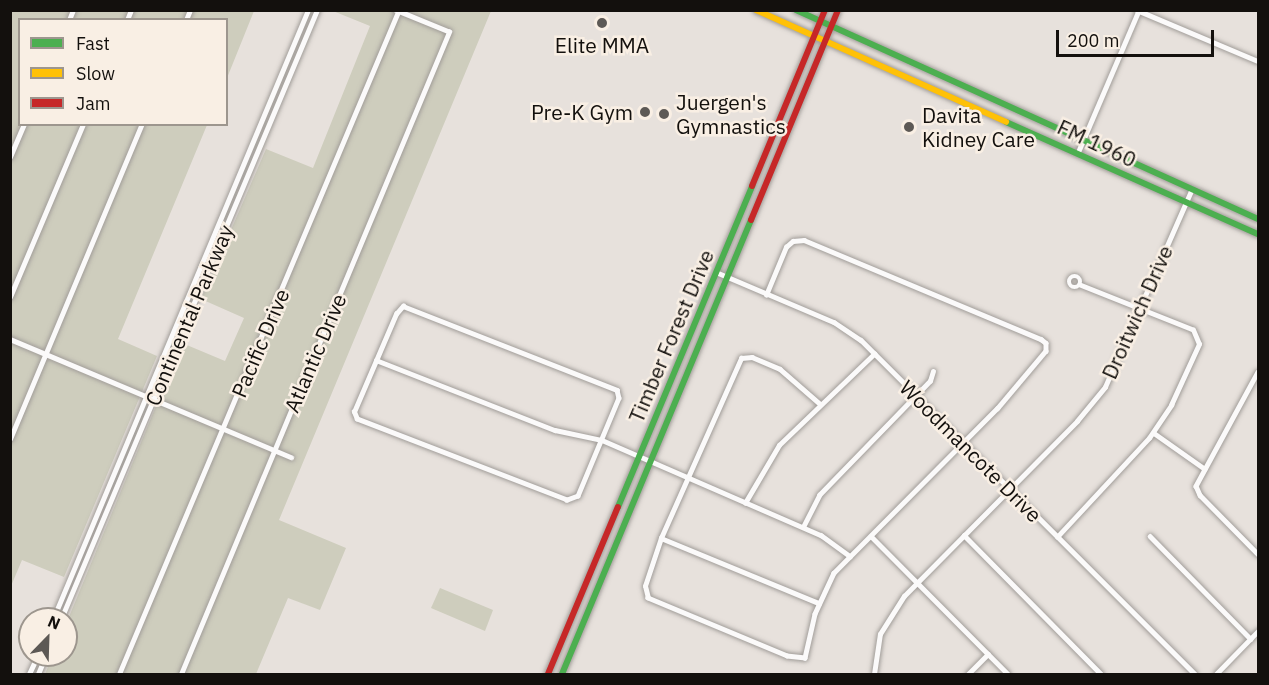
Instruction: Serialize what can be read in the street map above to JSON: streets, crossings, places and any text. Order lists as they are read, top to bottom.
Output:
{
  "streets": {
    "main road": ["FM 1960", "Timber Forest Drive"],
    "street": [
      "Droitwich Drive",
      "Continental Parkway",
      "Pacific Drive",
      "Atlantic Drive",
      "Woodmancote Drive"
    ]
  },
  "crossings": [
    ["FM 1960", "Droitwich Drive"],
    ["FM 1960", "Timber Forest Drive"],
    ["Droitwich Drive", "Woodmancote Drive"],
    ["Timber Forest Drive", "Woodmancote Drive"],
    ["Pacific Drive", "Atlantic Drive"]
  ],
  "places": [
    "Elite MMA",
    "Pre-K Gym",
    "Juergen's Gymnastics",
    "Davita Kidney Care"
  ],
  "legend": ["Fast", "Slow", "Jam"],
  "scale_bar": "200 m",
  "north": "top right"
}
